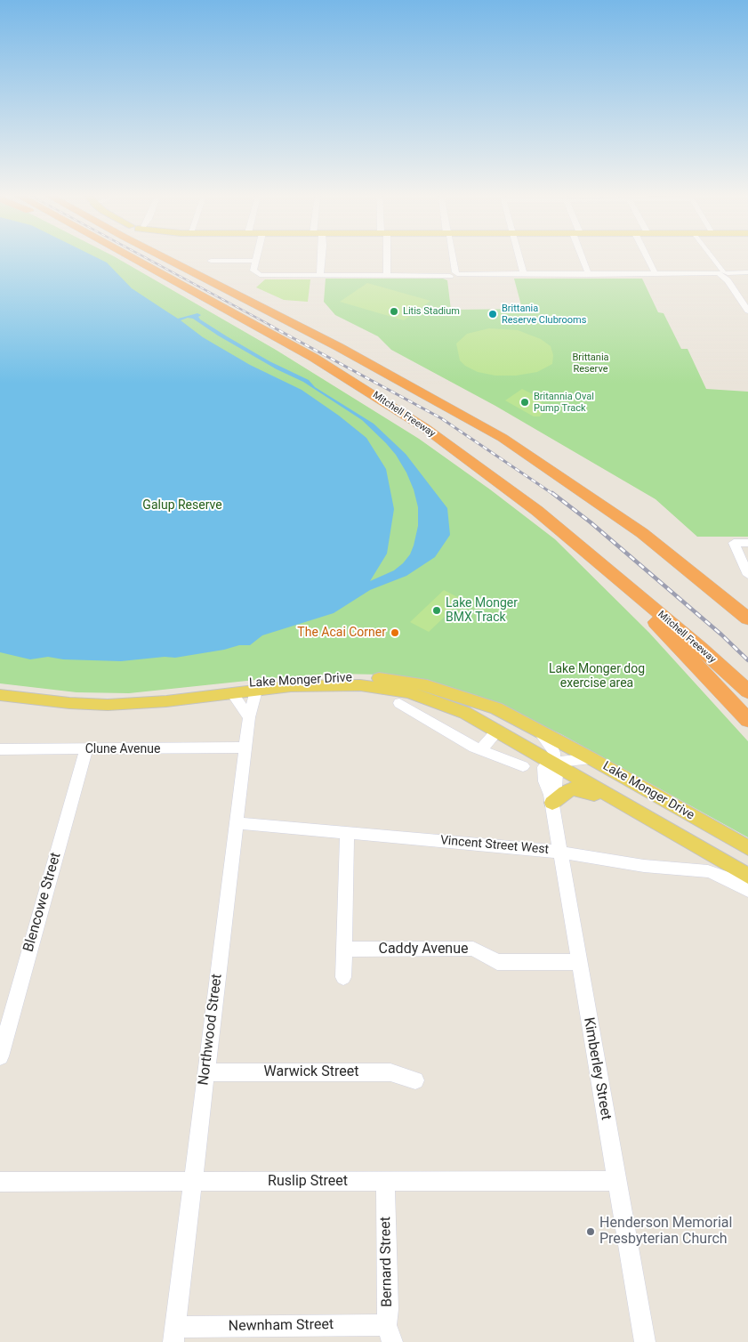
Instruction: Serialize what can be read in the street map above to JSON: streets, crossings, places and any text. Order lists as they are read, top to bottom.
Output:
{
  "streets": {
    "highway": ["Mitchell Freeway"],
    "main road": ["Lake Monger Drive"],
    "street": [
      "Clune Avenue",
      "Vincent Street West",
      "Blencowe Street",
      "Caddy Avenue",
      "Northwood Street",
      "Kimberley Street",
      "Warwick Street",
      "Ruslip Street",
      "Bernard Street",
      "Newnham Street"
    ]
  },
  "crossings": [
    ["Lake Monger Drive", "Northwood Street"],
    ["Lake Monger Drive", "Kimberley Street"],
    ["Clune Avenue", "Blencowe Street"],
    ["Clune Avenue", "Northwood Street"],
    ["Vincent Street West", "Northwood Street"],
    ["Vincent Street West", "Kimberley Street"],
    ["Caddy Avenue", "Kimberley Street"],
    ["Northwood Street", "Warwick Street"],
    ["Northwood Street", "Ruslip Street"],
    ["Northwood Street", "Newnham Street"],
    ["Kimberley Street", "Ruslip Street"],
    ["Ruslip Street", "Bernard Street"],
    ["Bernard Street", "Newnham Street"]
  ],
  "parks": ["Brittania Reserve", "Galup Reserve", "Lake Monger dog exercise area"],
  "places": [
    "Litis Stadium",
    "Brittania Reserve Clubrooms",
    "Britannia Oval Pump Track",
    "Lake Monger BMX Track",
    "The Acai Corner",
    "Henderson Memorial Presbyterian Church"
  ]
}
